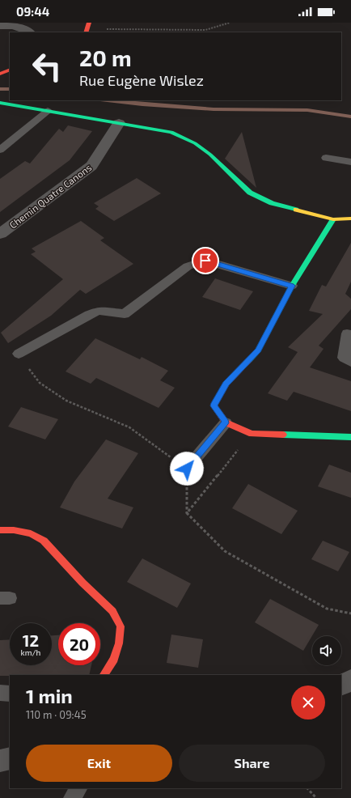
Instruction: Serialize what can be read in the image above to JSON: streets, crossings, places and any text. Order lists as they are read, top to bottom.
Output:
{
  "streets": {
    "street": ["Chemin Quatre Canons"]
  },
  "page": {
    "status": "09:44",
    "turn": ["20 m", "Rue Eugène Wislez"],
    "speed": "12 km/h",
    "limit": "20",
    "heading": ["1 min", "110 m · 09:45"],
    "buttons": ["Exit", "Share"]
  }
}
